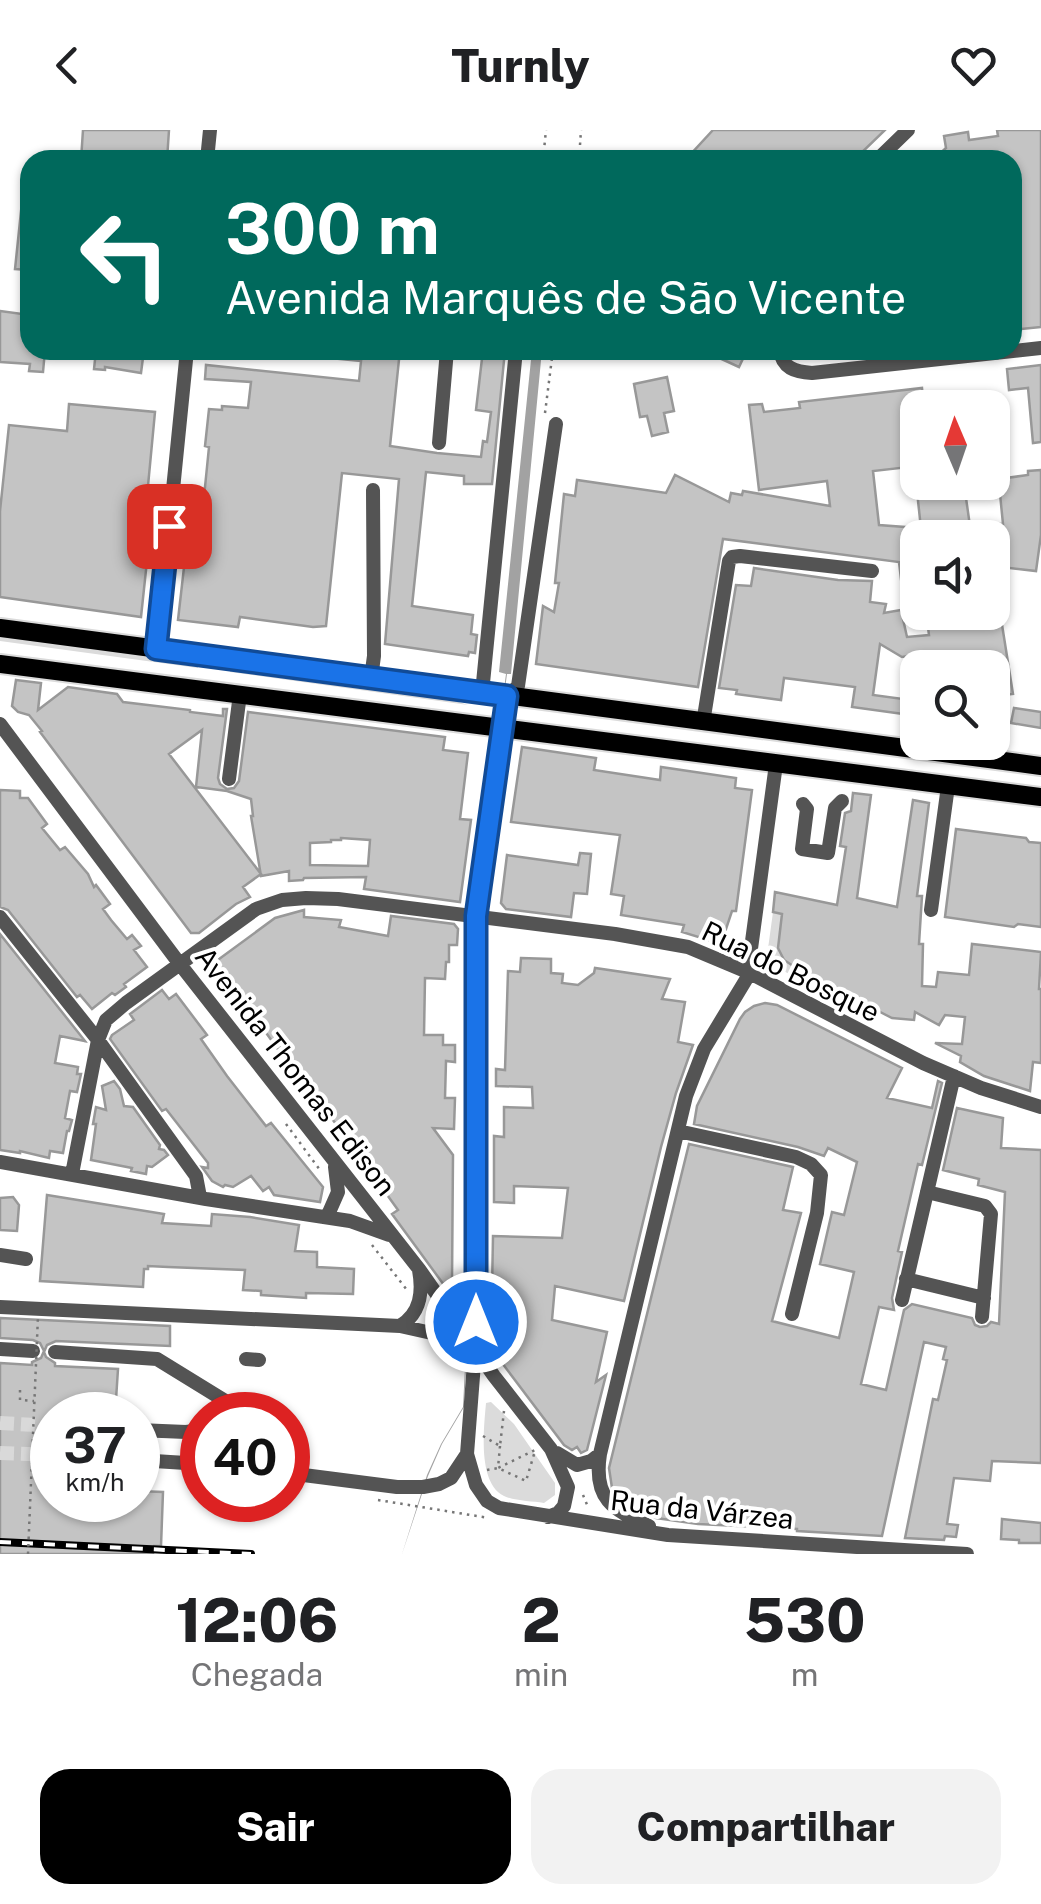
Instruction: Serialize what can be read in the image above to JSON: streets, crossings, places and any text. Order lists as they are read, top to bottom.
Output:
{
  "streets": {
    "street": ["Rua do Bosque", "Avenida Thomas Edison", "Rua da Várzea"]
  },
  "crossings": [
    ["Rua do Bosque", "Avenida Thomas Edison"],
    ["Avenida Thomas Edison", "Rua da Várzea"]
  ],
  "north": "top",
  "page": {
    "header": "Turnly",
    "turn": ["300 m", "Avenida Marquês de São Vicente"],
    "speed": "37 km/h",
    "limit": "40",
    "eta": [
      "12:06",
      "Chegada",
      "2",
      "min",
      "530",
      "m"
    ],
    "buttons": ["Sair", "Compartilhar"]
  }
}
